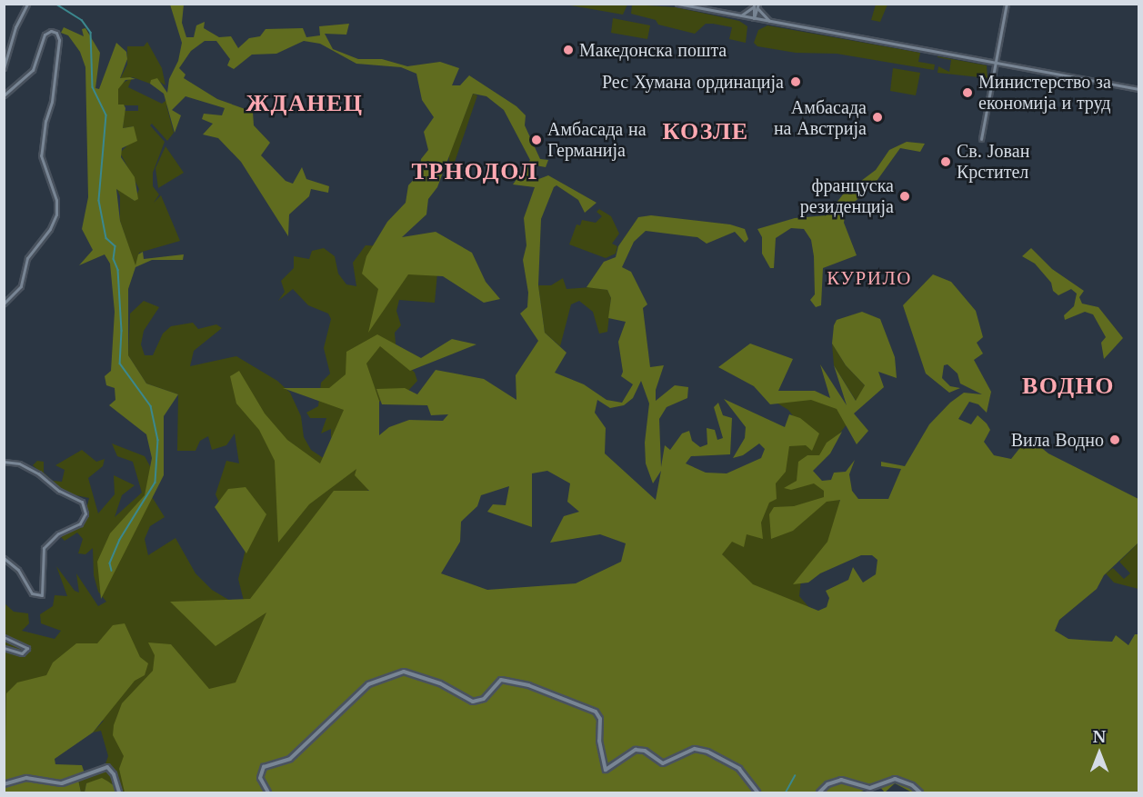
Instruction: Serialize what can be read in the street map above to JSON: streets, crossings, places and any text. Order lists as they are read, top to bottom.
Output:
{
  "districts": [
    "ЖДАНЕЦ",
    "КОЗЛЕ",
    "ТРНОДОЛ",
    "КУРИЛО",
    "ВОДНО"
  ],
  "places": [
    "Македонска пошта",
    "Рес Хумана ординација",
    "Министерство за економија и труд",
    "Амбасада на Австрија",
    "Амбасада на Германија",
    "Св. Јован Крстител",
    "француска резиденција",
    "Вила Водно"
  ],
  "north": "top"
}
